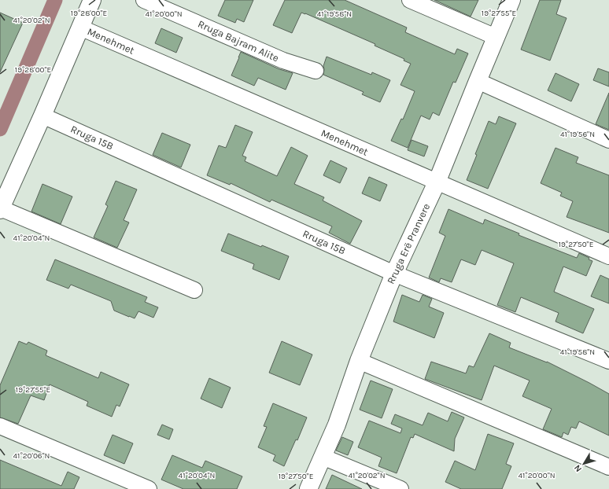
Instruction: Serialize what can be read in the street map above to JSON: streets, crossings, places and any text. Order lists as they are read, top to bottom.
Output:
{
  "streets": {
    "street": [
      "Menehmet",
      "Rruga Bajram Alite",
      "Rruga 15B",
      "Rruga Erë Pranvere"
    ]
  },
  "crossings": [
    ["Menehmet", "Rruga Erë Pranvere"],
    ["Rruga 15B", "Rruga Erë Pranvere"]
  ],
  "north": "bottom left",
  "coordinates": [
    "19°27'55\"E",
    "19°28'00\"E",
    "41°20'00\"N",
    "41°19'58\"N",
    "41°20'02\"N",
    "41°19'56\"N",
    "41°20'04\"N",
    "19°27'50\"E",
    "41°20'06\"N"
  ]
}
